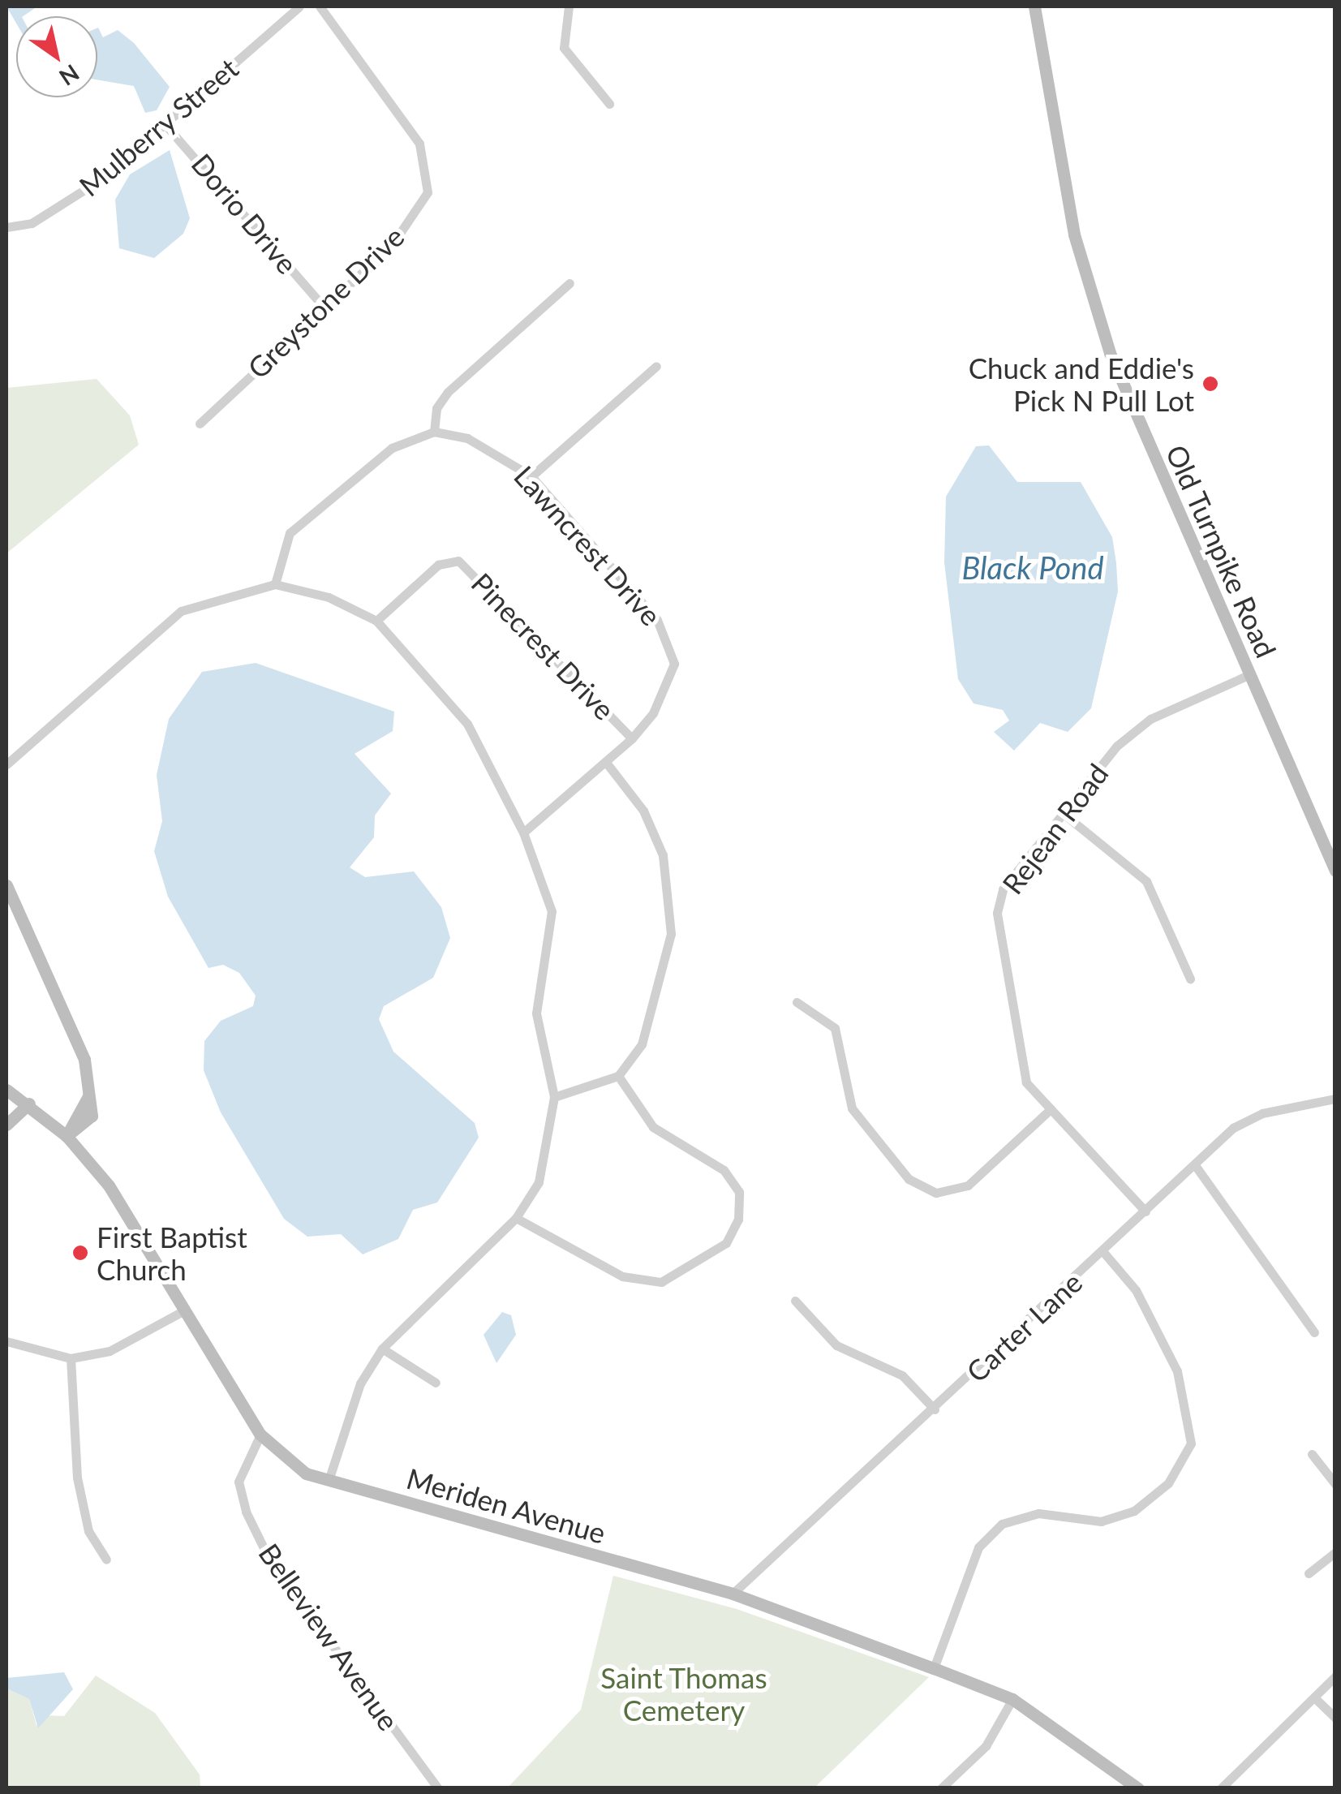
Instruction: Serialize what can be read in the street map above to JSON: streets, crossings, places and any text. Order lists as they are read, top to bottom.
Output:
{
  "streets": {
    "main road": ["Old Turnpike Road", "Meriden Avenue"],
    "street": [
      "Mulberry Street",
      "Dorio Drive",
      "Greystone Drive",
      "Lawncrest Drive",
      "Pinecrest Drive",
      "Rejean Road",
      "Carter Lane",
      "Belleview Avenue"
    ]
  },
  "crossings": [
    ["Mulberry Street", "Dorio Drive"],
    ["Dorio Drive", "Greystone Drive"],
    ["Lawncrest Drive", "Pinecrest Drive"],
    ["Old Turnpike Road", "Rejean Road"],
    ["Rejean Road", "Carter Lane"],
    ["Carter Lane", "Meriden Avenue"],
    ["Meriden Avenue", "Belleview Avenue"]
  ],
  "water": ["Black Pond"],
  "parks": ["Saint Thomas Cemetery"],
  "places": ["Chuck and Eddie's Pick N Pull Lot", "First Baptist Church"],
  "north": "bottom right"
}
